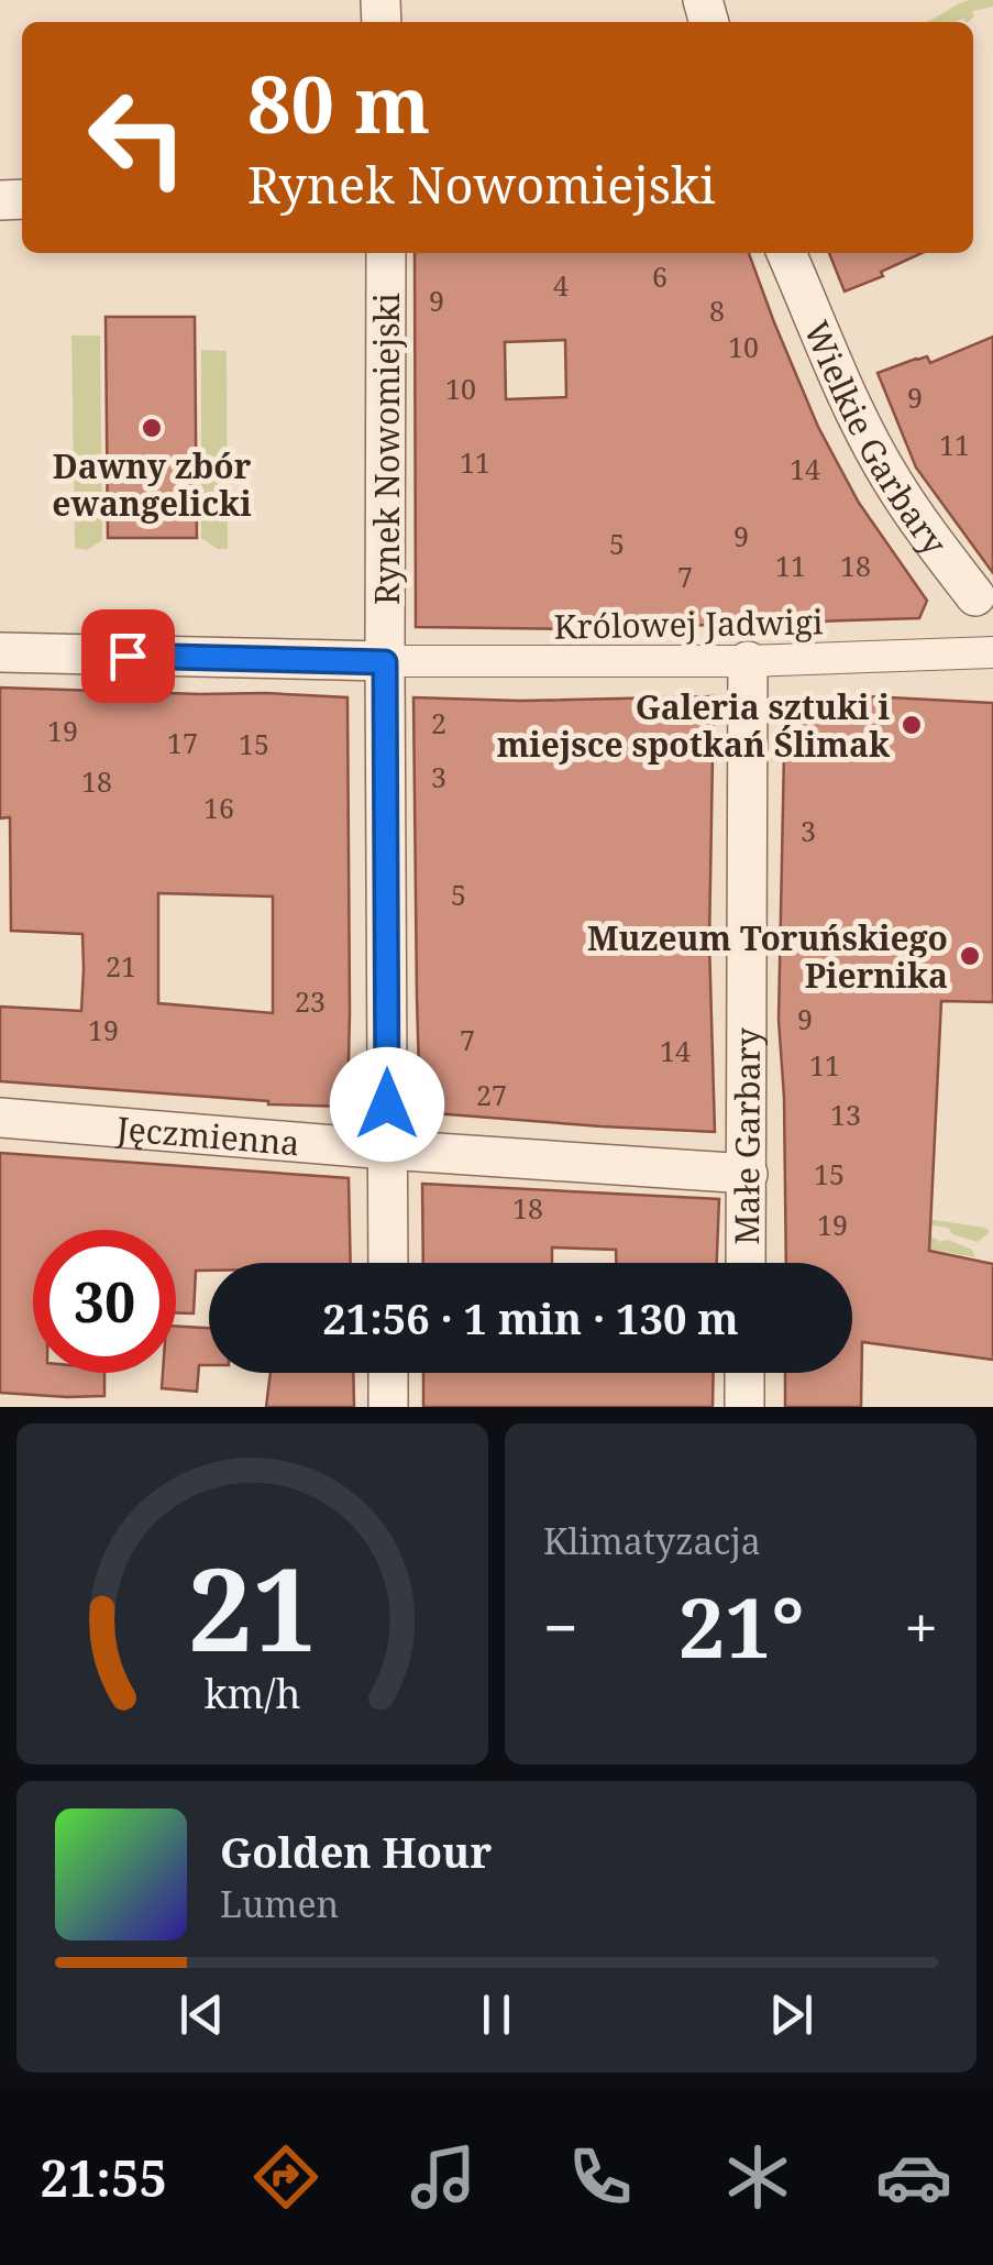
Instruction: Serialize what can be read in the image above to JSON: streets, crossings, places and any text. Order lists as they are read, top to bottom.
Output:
{
  "streets": {
    "street": [
      "Wielkie Garbary",
      "Rynek Nowomiejski",
      "Królowej Jadwigi",
      "Jęczmienna",
      "Małe Garbary"
    ]
  },
  "crossings": [
    ["Rynek Nowomiejski", "Królowej Jadwigi"],
    ["Rynek Nowomiejski", "Jęczmienna"],
    ["Królowej Jadwigi", "Małe Garbary"],
    ["Jęczmienna", "Małe Garbary"]
  ],
  "places": ["Dawny zbór ewangelicki", "Galeria sztuki i miejsce spotkań Ślimak", "Muzeum Toruńskiego Piernika"],
  "house_numbers": [
    "6",
    "4",
    "9",
    "8",
    "10",
    "10",
    "9",
    "11",
    "11",
    "14",
    "9",
    "5",
    "11",
    "18",
    "7",
    "2",
    "19",
    "17",
    "15",
    "3",
    "18",
    "16",
    "3",
    "5",
    "21",
    "23",
    "9",
    "19",
    "7",
    "14",
    "11",
    "27",
    "13",
    "15",
    "18",
    "19"
  ],
  "page": {
    "turn": ["80 m", "Rynek Nowomiejski"],
    "limit": "30",
    "trip": "21:56 · 1 min · 130 m",
    "tile": "Klimatyzacja",
    "heat": ["−", "21°", "+"],
    "song": ["Golden Hour", "Lumen"],
    "tabs": "21:55",
    "gauge": ["21", "km/h"]
  }
}
